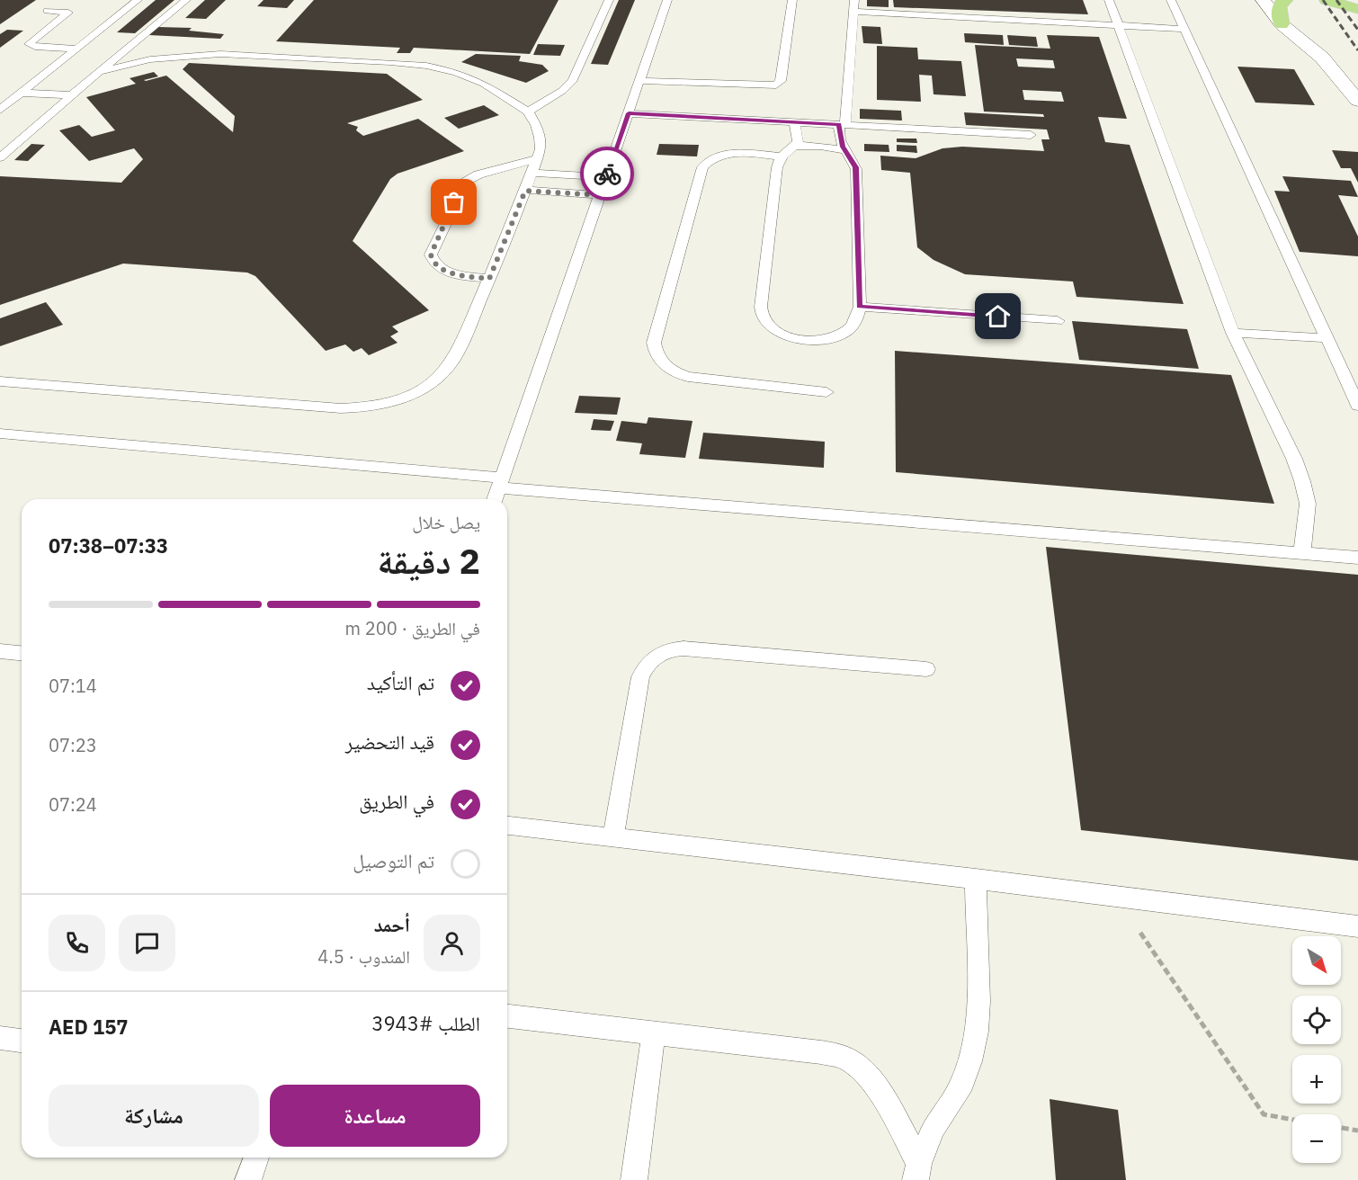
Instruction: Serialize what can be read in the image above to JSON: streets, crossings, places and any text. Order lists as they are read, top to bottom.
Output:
{
  "north": "bottom right",
  "page": {
    "heading": ["2 دقيقة", "يصل خلال", "07:33–07:38"],
    "panel": [
      "أحمد",
      "المندوب · 4.5",
      "الطلب #3943",
      "AED 157"
    ],
    "bar": "في الطريق · 200 m",
    "list": [
      ["تم التأكيد", "07:14"],
      ["قيد التحضير", "07:23"],
      ["في الطريق", "07:24"],
      "تم التوصيل"
    ],
    "map_buttons": ["+", "−"],
    "buttons": ["مساعدة", "مشاركة"]
  }
}
